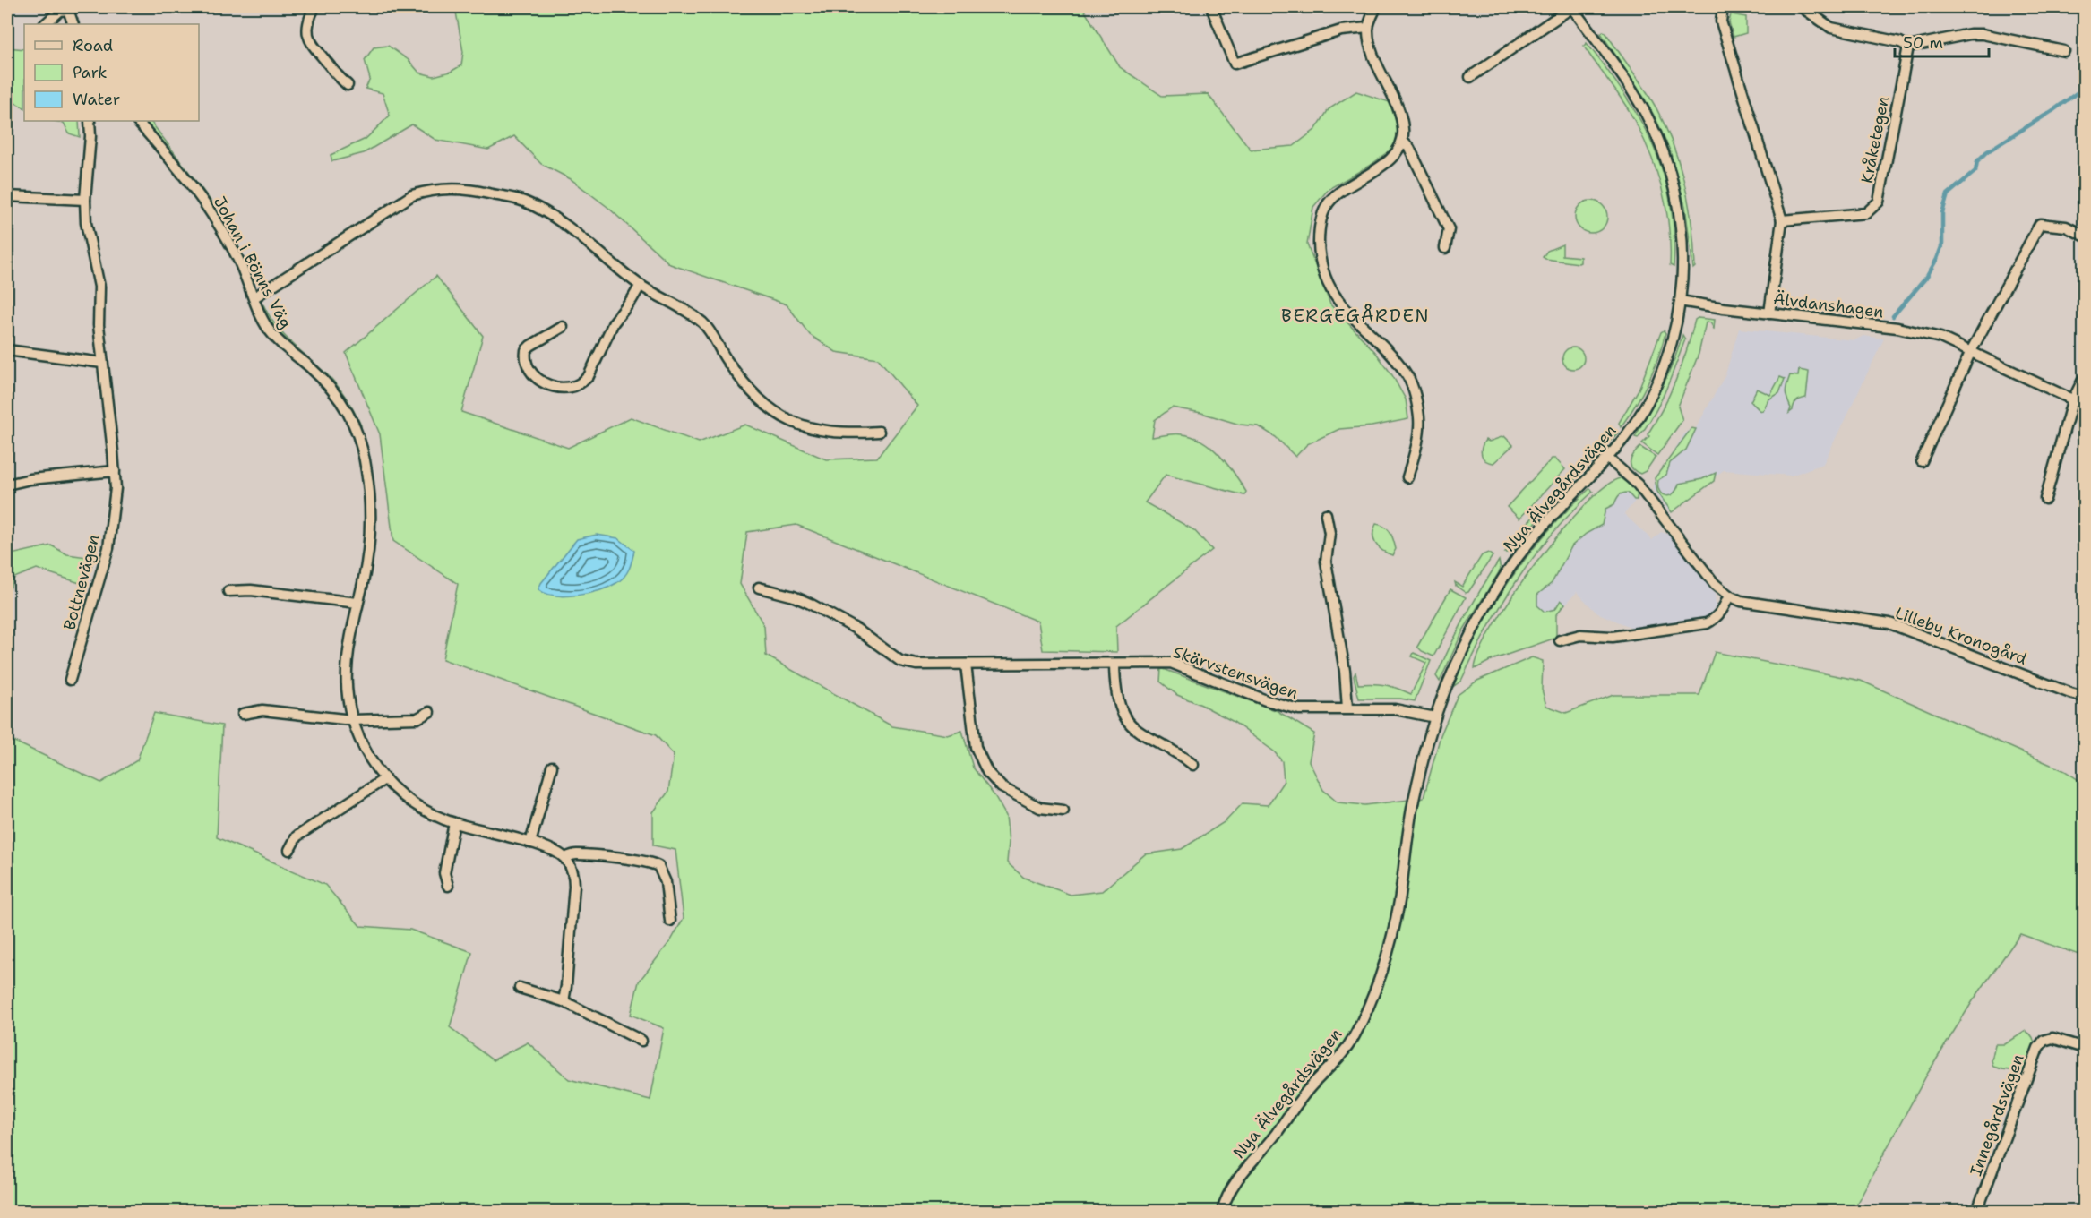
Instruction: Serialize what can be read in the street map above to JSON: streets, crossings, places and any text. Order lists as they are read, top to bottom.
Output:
{
  "streets": {
    "street": [
      "Kråketegen",
      "Johan i Bönns Väg",
      "Älvdanshagen",
      "Nya Älvegårdsvägen",
      "Bottnevägen",
      "Lilleby Kronogård",
      "Skärvstensvägen",
      "Innegårdsvägen"
    ]
  },
  "crossings": [
    ["Älvdanshagen", "Nya Älvegårdsvägen"],
    ["Nya Älvegårdsvägen", "Lilleby Kronogård"],
    ["Nya Älvegårdsvägen", "Skärvstensvägen"]
  ],
  "districts": ["BERGEGÅRDEN"],
  "legend": ["Road", "Park", "Water"],
  "scale_bar": "50 m"
}
